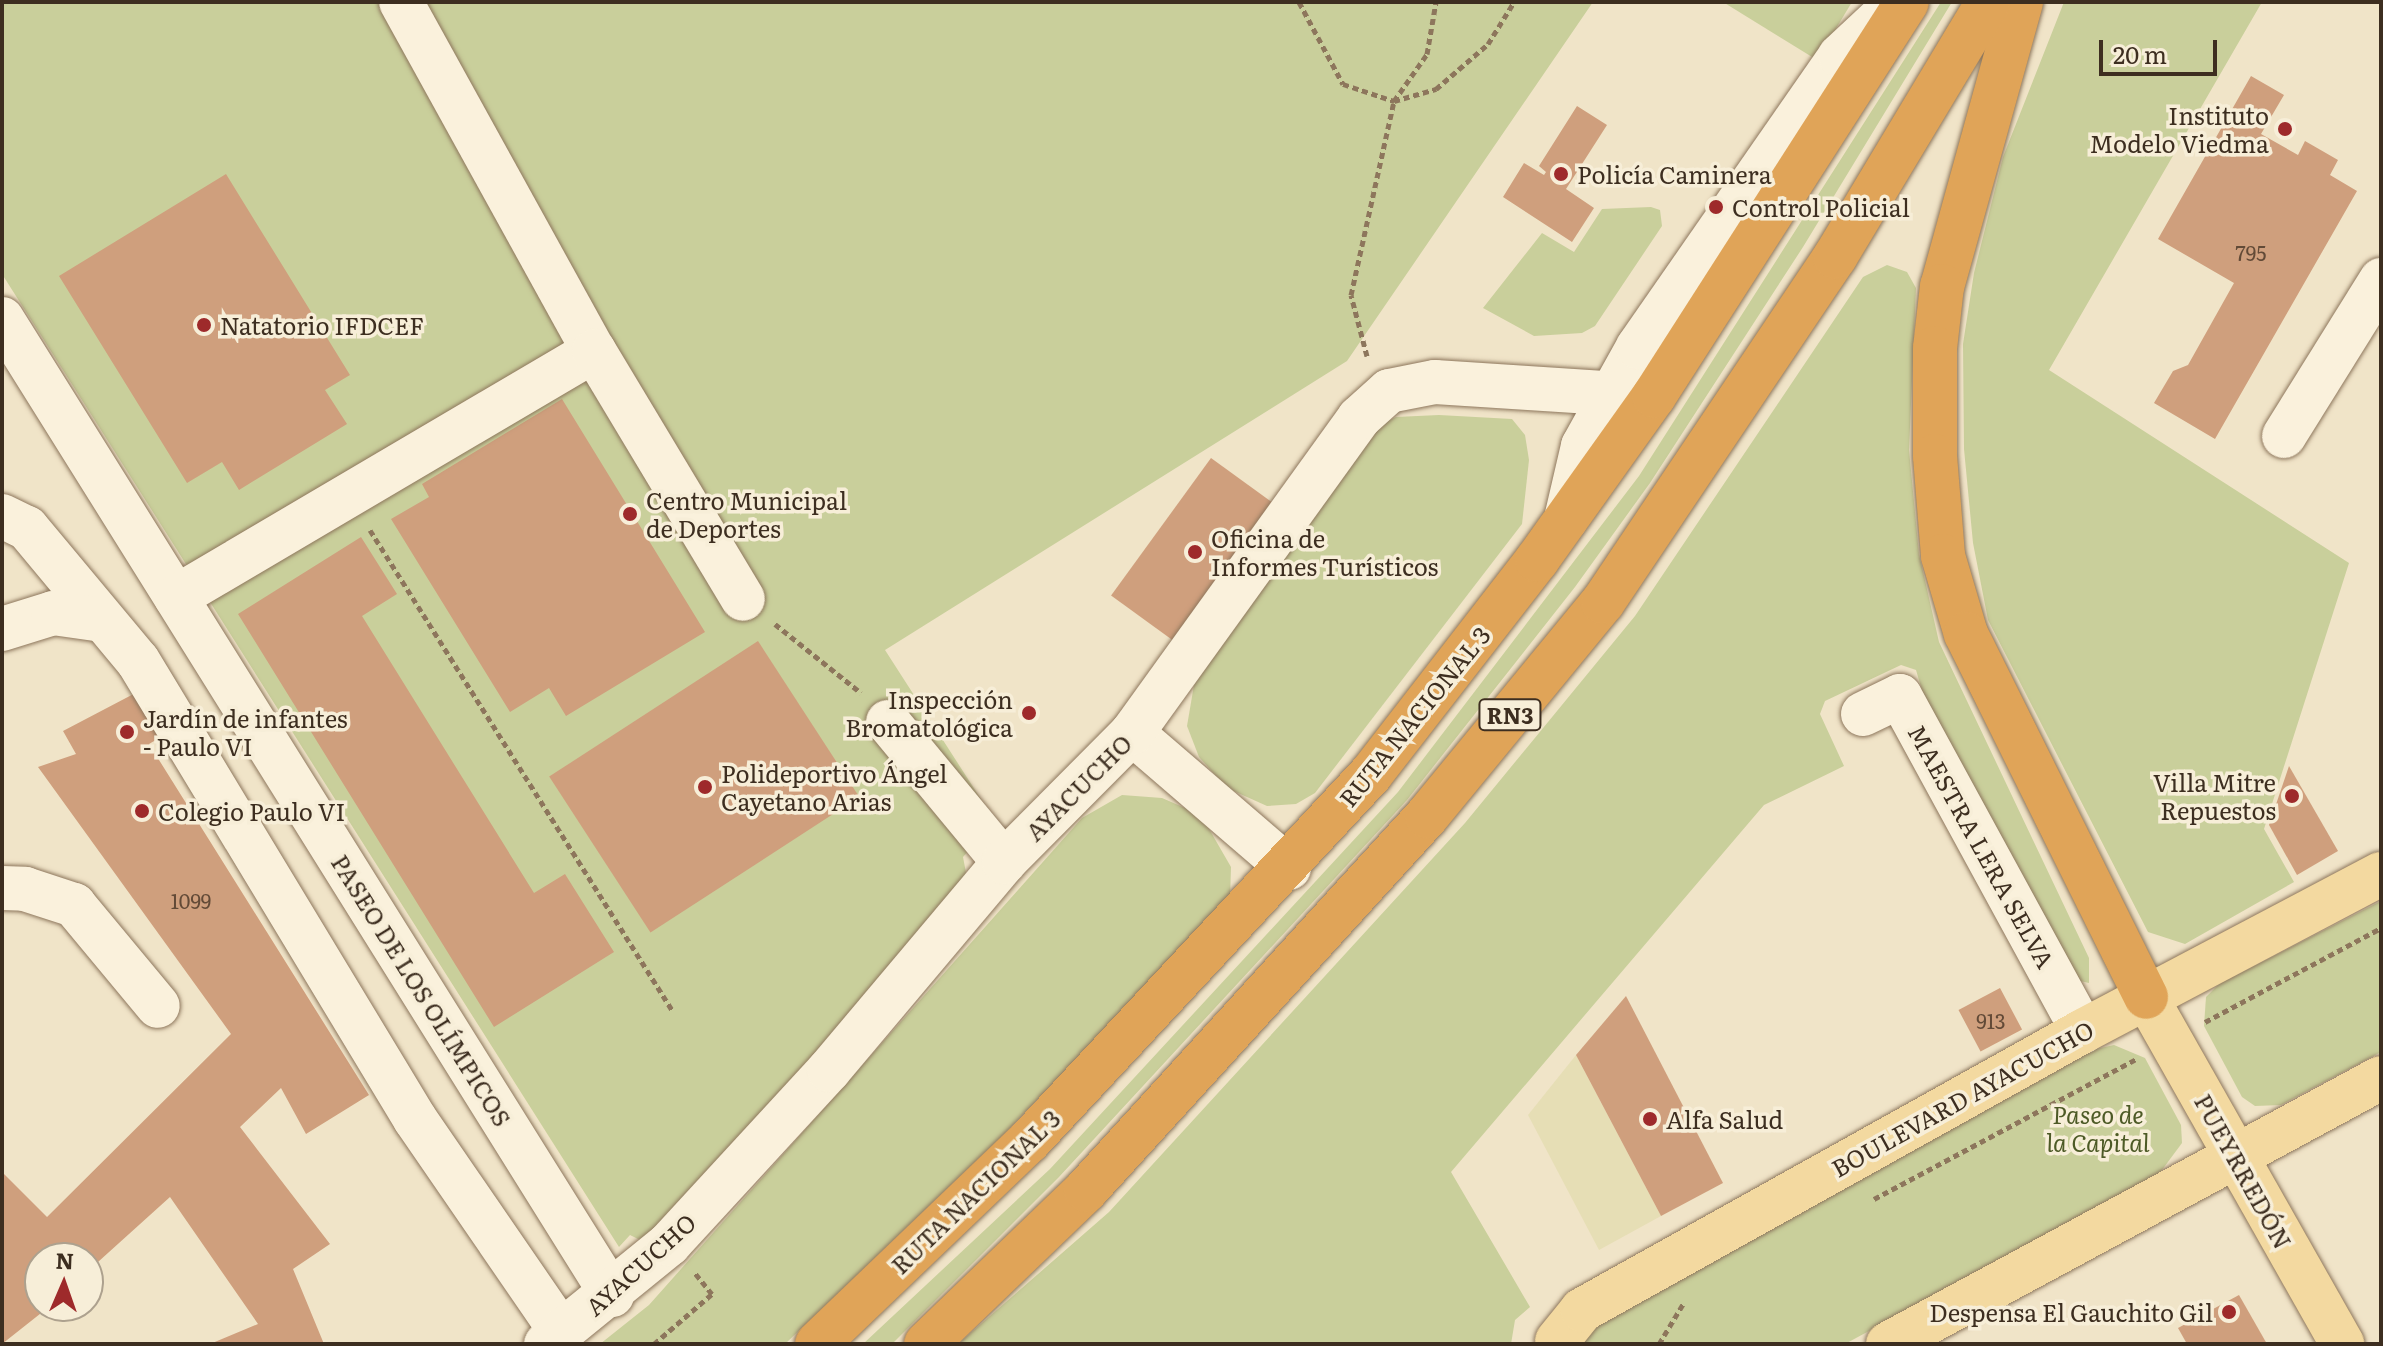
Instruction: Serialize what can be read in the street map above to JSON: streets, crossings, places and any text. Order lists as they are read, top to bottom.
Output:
{
  "streets": {
    "highway": ["RN3", "RUTA NACIONAL 3"],
    "main road": ["BOULEVARD AYACUCHO", "PUEYRREDÓN"],
    "street": ["AYACUCHO", "MAESTRA LERA SELVA", "PASEO DE LOS OLÍMPICOS"]
  },
  "crossings": [
    ["AYACUCHO", "PASEO DE LOS OLÍMPICOS"],
    ["MAESTRA LERA SELVA", "BOULEVARD AYACUCHO"],
    ["BOULEVARD AYACUCHO", "PUEYRREDÓN"]
  ],
  "parks": ["Paseo de la Capital"],
  "places": [
    "Instituto Modelo Viedma",
    "Policía Caminera",
    "Control Policial",
    "Natatorio IFDCEF",
    "Centro Municipal de Deportes",
    "Oficina de Informes Turísticos",
    "Inspección Bromatológica",
    "Jardín de infantes - Paulo VI",
    "Polideportivo Ángel Cayetano Arias",
    "Villa Mitre Repuestos",
    "Colegio Paulo VI",
    "Alfa Salud",
    "Despensa El Gauchito Gil"
  ],
  "house_numbers": ["795", "1099", "913"],
  "scale_bar": "20 m",
  "north": "top"
}
